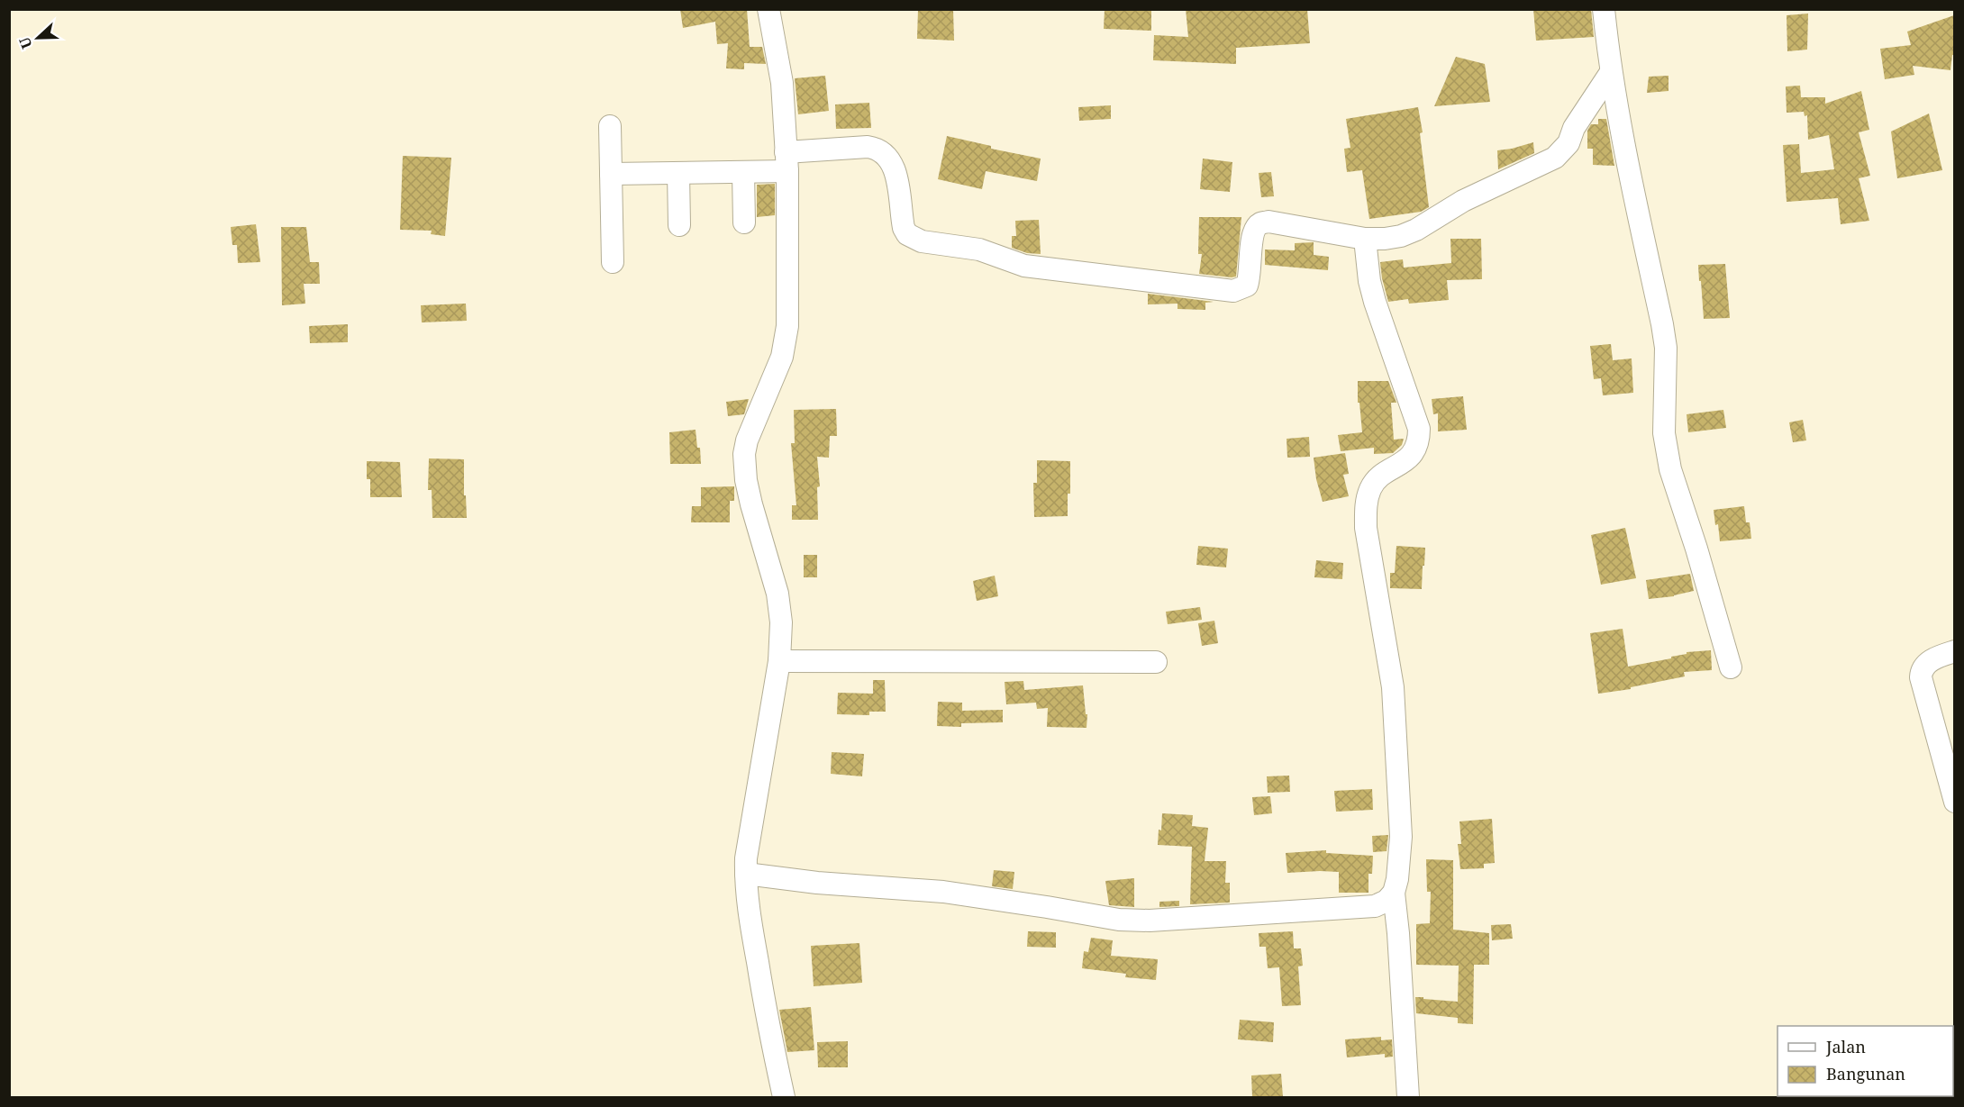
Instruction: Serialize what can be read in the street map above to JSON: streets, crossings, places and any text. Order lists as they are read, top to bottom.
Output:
{
  "legend": ["Jalan", "Bangunan"],
  "north": "left"
}
